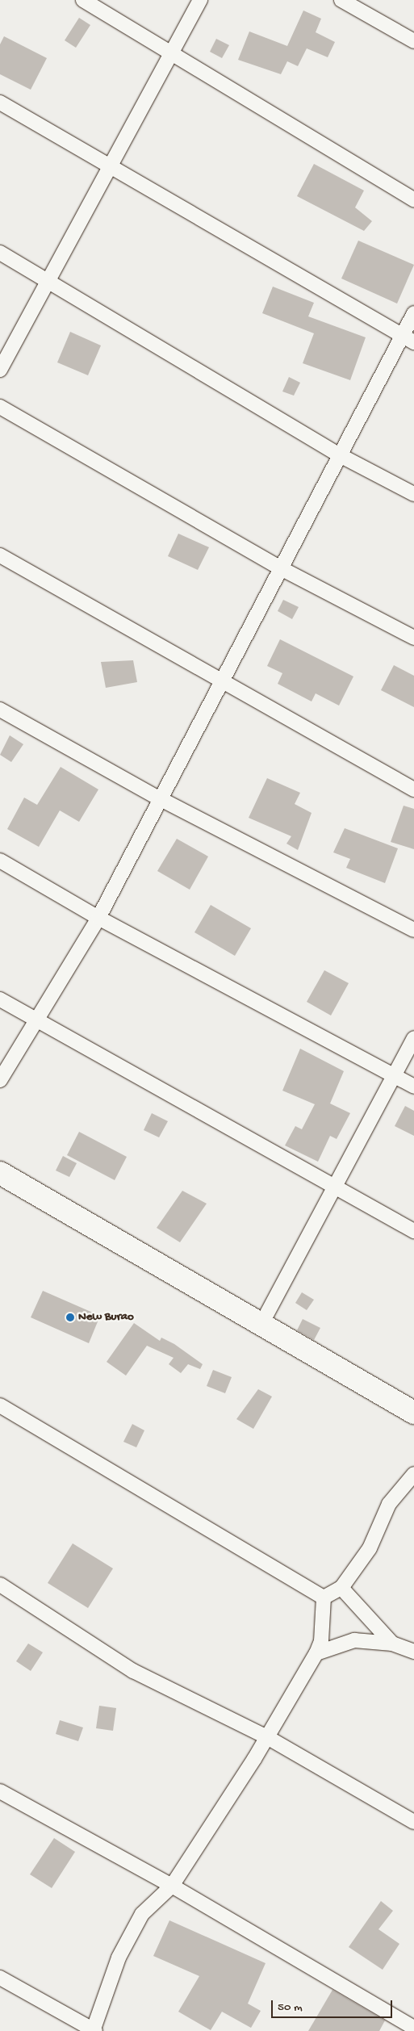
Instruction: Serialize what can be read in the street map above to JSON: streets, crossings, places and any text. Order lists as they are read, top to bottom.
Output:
{
  "places": ["New Burao"],
  "scale_bar": "50 m"
}
